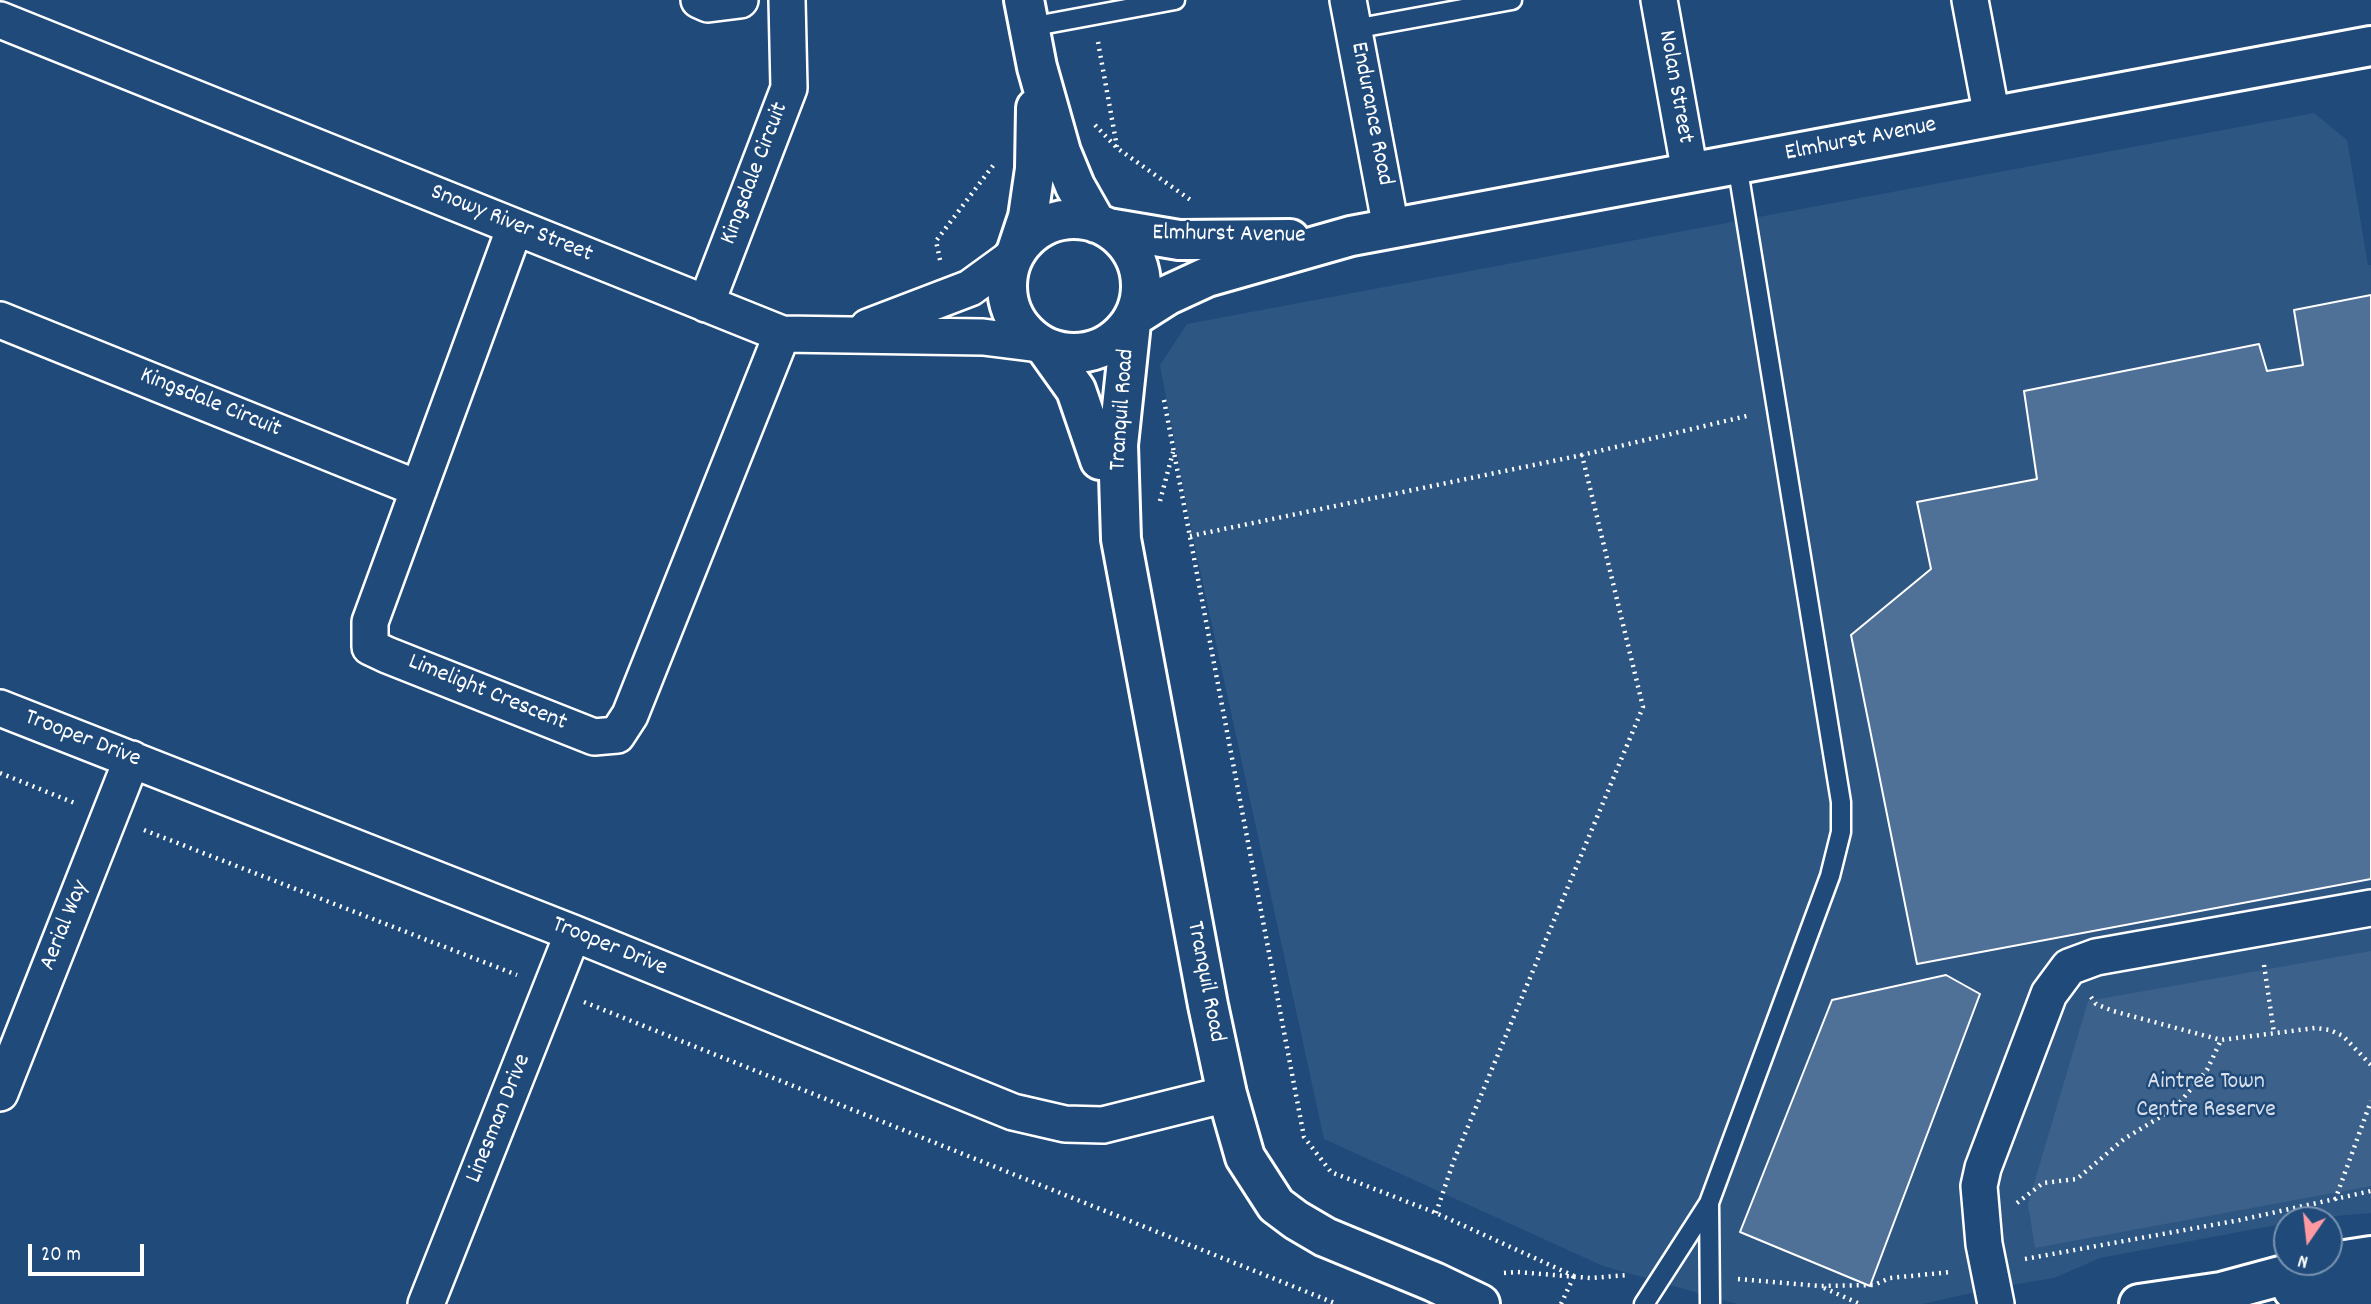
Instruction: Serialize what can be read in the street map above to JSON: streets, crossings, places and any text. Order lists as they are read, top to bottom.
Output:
{
  "streets": {
    "street": [
      "Nolan Street",
      "Endurance Road",
      "Elmhurst Avenue",
      "Kingsdale Circuit",
      "Snowy River Street",
      "Tranquil Road",
      "Limelight Crescent",
      "Trooper Drive",
      "Aerial Way",
      "Linesman Drive"
    ]
  },
  "crossings": [
    ["Nolan Street", "Elmhurst Avenue"],
    ["Endurance Road", "Elmhurst Avenue"],
    ["Elmhurst Avenue", "Snowy River Street"],
    ["Elmhurst Avenue", "Tranquil Road"],
    ["Kingsdale Circuit", "Snowy River Street"],
    ["Kingsdale Circuit", "Limelight Crescent"],
    ["Snowy River Street", "Tranquil Road"],
    ["Snowy River Street", "Limelight Crescent"],
    ["Tranquil Road", "Trooper Drive"],
    ["Trooper Drive", "Aerial Way"],
    ["Trooper Drive", "Linesman Drive"]
  ],
  "parks": ["Aintree Town Centre Reserve"],
  "scale_bar": "20 m",
  "north": "bottom"
}
